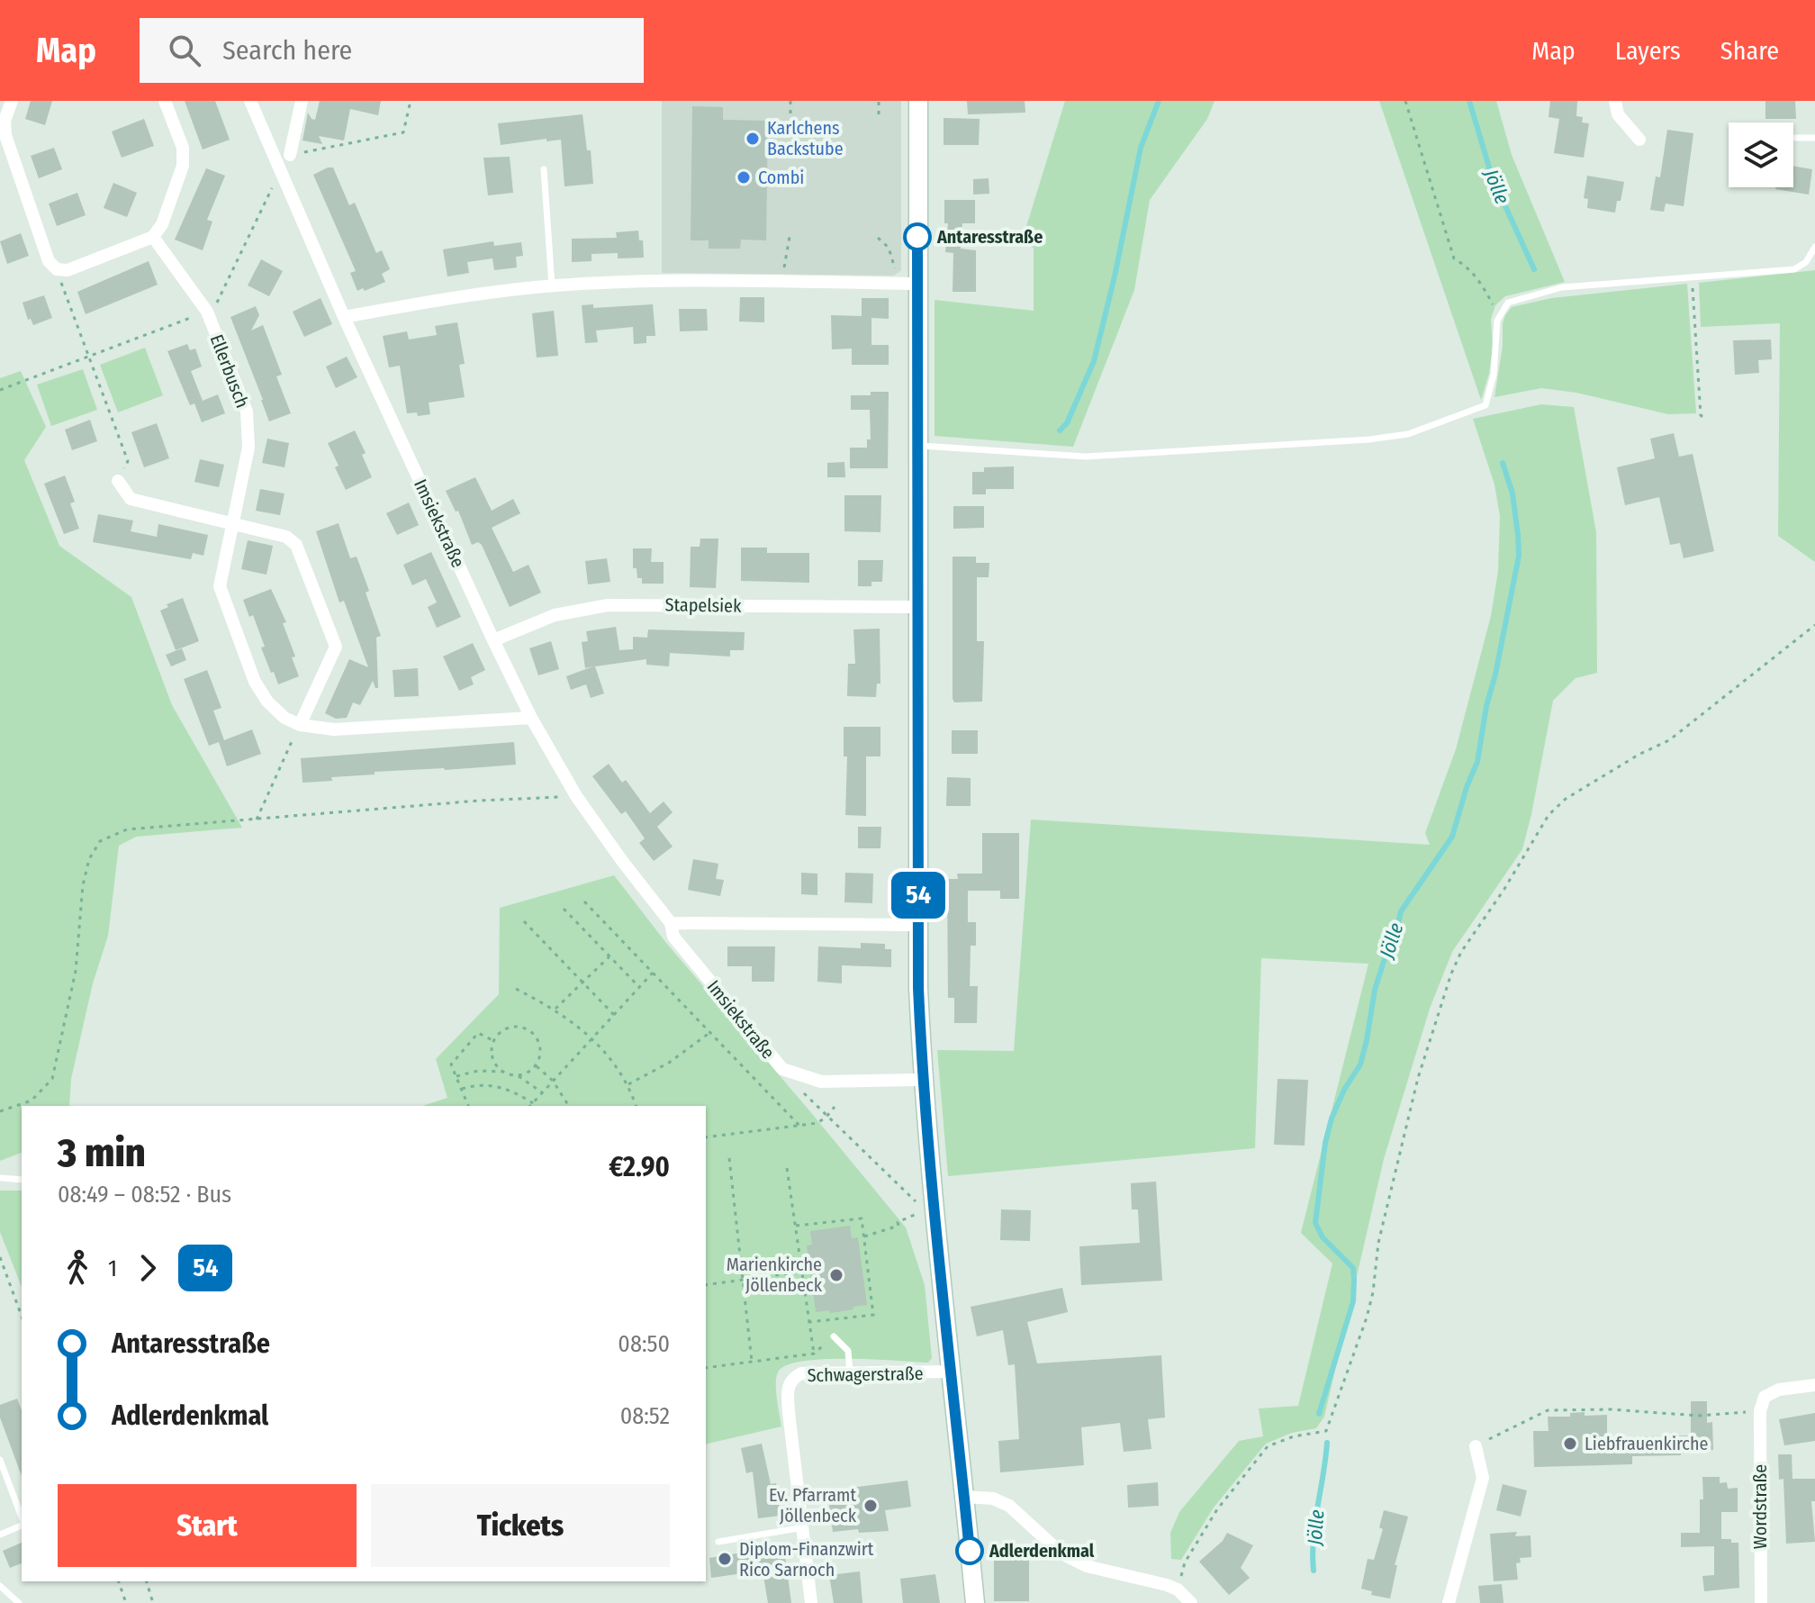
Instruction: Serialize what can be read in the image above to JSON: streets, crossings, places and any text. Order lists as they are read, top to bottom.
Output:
{
  "streets": {
    "street": [
      "Ellerbusch",
      "Imsiekstraße",
      "Stapelsiek",
      "Schwagerstraße",
      "Wordstraße"
    ]
  },
  "crossings": [
    ["Ellerbusch", "Imsiekstraße"],
    ["Imsiekstraße", "Stapelsiek"]
  ],
  "water": ["Jölle"],
  "places": [
    "Karlchens Backstube",
    "Combi",
    "Antaresstraße",
    "Marienkirche Jöllenbeck",
    "Liebfrauenkirche",
    "Ev. Pfarramt Jöllenbeck",
    "Adlerdenkmal",
    "Diplom-Finanzwirt Rico Sarnoch"
  ],
  "lines": ["bus line 54"],
  "page": {
    "header": "Map",
    "search": "Search here",
    "nav": ["Map", "Layers", "Share"],
    "on_map": "54",
    "heading": ["3 min", "08:49 – 08:52 · Bus", "€2.90"],
    "legs": ["1", "54"],
    "list": [
      {
        "name": "Antaresstraße",
        "value": "08:50"
      },
      {
        "name": "Adlerdenkmal",
        "value": "08:52"
      }
    ],
    "buttons": ["Start", "Tickets"]
  }
}
